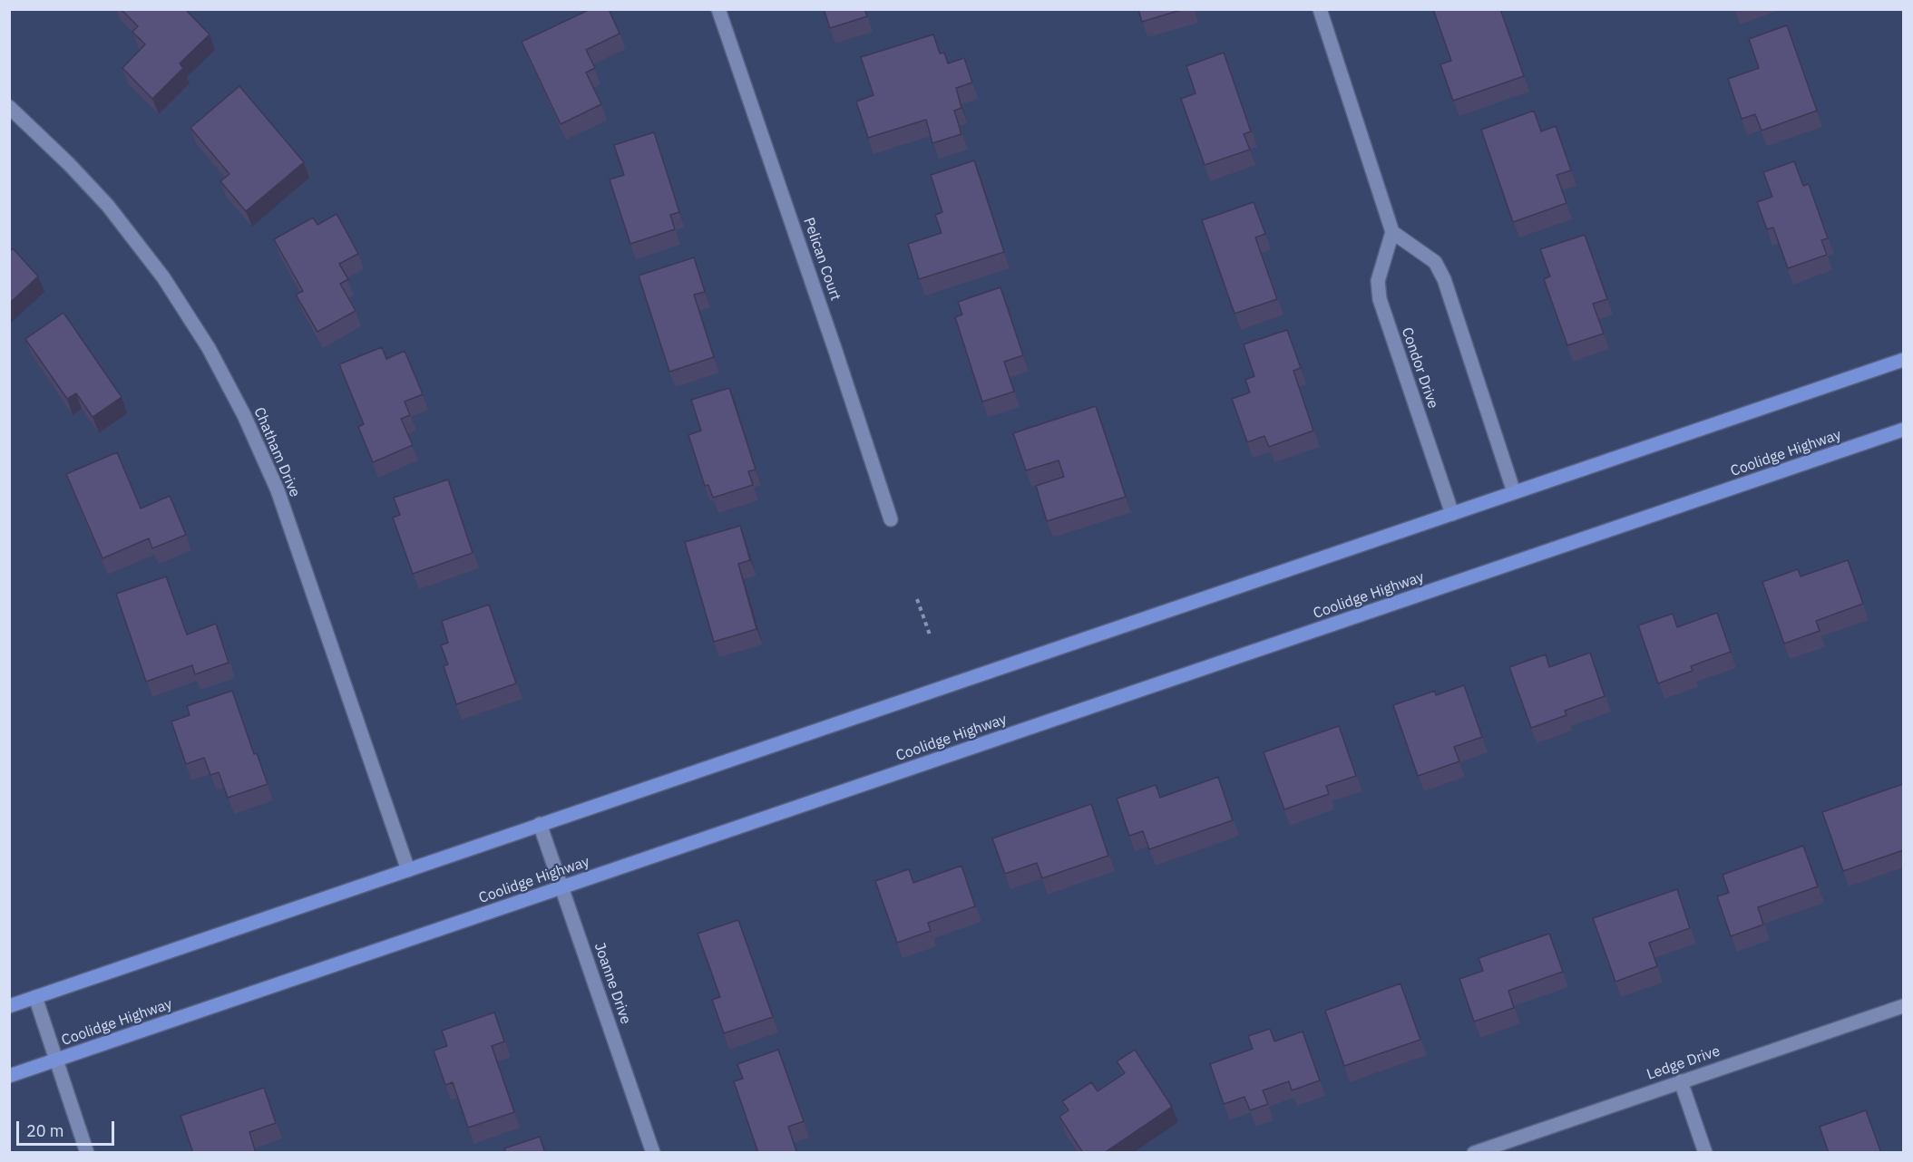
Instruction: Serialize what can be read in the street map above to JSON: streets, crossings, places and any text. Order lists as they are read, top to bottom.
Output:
{
  "streets": {
    "main road": ["Coolidge Highway"],
    "street": [
      "Pelican Court",
      "Condor Drive",
      "Chatham Drive",
      "Joanne Drive",
      "Ledge Drive"
    ]
  },
  "crossings": [
    ["Coolidge Highway", "Joanne Drive"]
  ],
  "scale_bar": "20 m"
}
